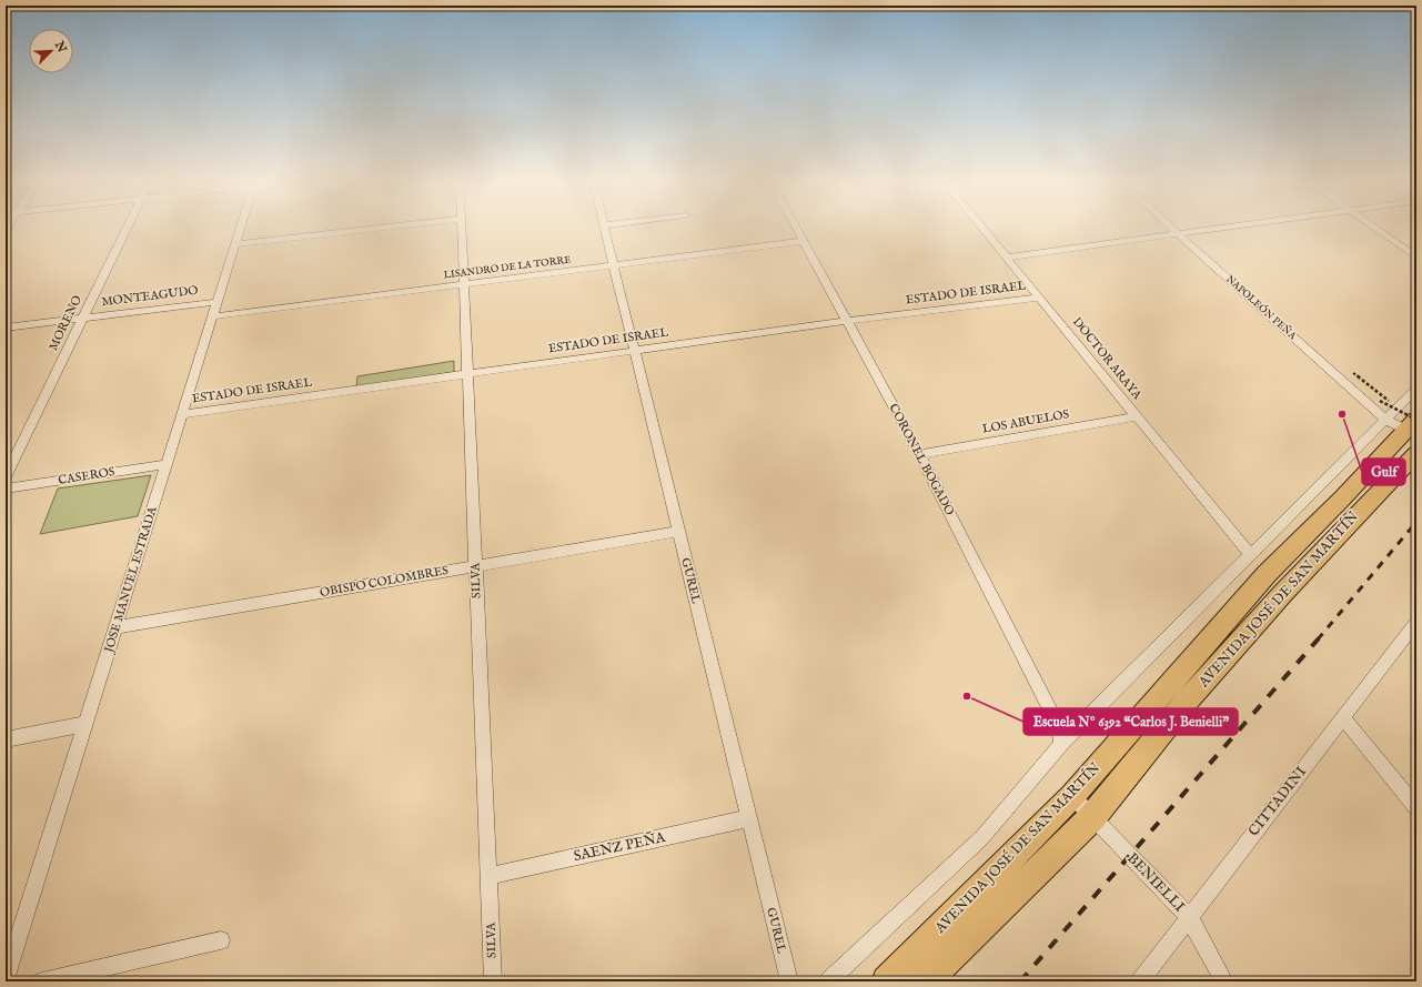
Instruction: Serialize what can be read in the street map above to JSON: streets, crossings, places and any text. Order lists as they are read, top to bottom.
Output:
{
  "streets": {
    "main road": ["AVENIDA JOSÉ DE SAN MARTÍN"],
    "street": [
      "LISANDRO DE LA TORRE",
      "ESTADO DE ISRAEL",
      "MONTEAGUDO",
      "NAPOLEÓN PEÑA",
      "MORENO",
      "DOCTOR ARAYA",
      "LOS ABUELOS",
      "CORONEL BOGADO",
      "CASEROS",
      "JOSE MANUEL ESTRADA",
      "SILVA",
      "GUREL",
      "OBISPO COLOMBRES",
      "CITTADINI",
      "SAENZ PEÑA",
      "BENIELLI"
    ]
  },
  "crossings": [
    ["LISANDRO DE LA TORRE", "CORONEL BOGADO"],
    ["LISANDRO DE LA TORRE", "JOSE MANUEL ESTRADA"],
    ["LISANDRO DE LA TORRE", "SILVA"],
    ["LISANDRO DE LA TORRE", "GUREL"],
    ["ESTADO DE ISRAEL", "DOCTOR ARAYA"],
    ["ESTADO DE ISRAEL", "CORONEL BOGADO"],
    ["ESTADO DE ISRAEL", "JOSE MANUEL ESTRADA"],
    ["ESTADO DE ISRAEL", "SILVA"],
    ["ESTADO DE ISRAEL", "GUREL"],
    ["MONTEAGUDO", "MORENO"],
    ["MONTEAGUDO", "JOSE MANUEL ESTRADA"],
    ["NAPOLEÓN PEÑA", "AVENIDA JOSÉ DE SAN MARTÍN"],
    ["DOCTOR ARAYA", "LOS ABUELOS"],
    ["LOS ABUELOS", "CORONEL BOGADO"],
    ["CASEROS", "JOSE MANUEL ESTRADA"],
    ["JOSE MANUEL ESTRADA", "OBISPO COLOMBRES"],
    ["SILVA", "OBISPO COLOMBRES"],
    ["SILVA", "SAENZ PEÑA"],
    ["GUREL", "OBISPO COLOMBRES"],
    ["GUREL", "SAENZ PEÑA"],
    ["AVENIDA JOSÉ DE SAN MARTÍN", "BENIELLI"],
    ["CITTADINI", "BENIELLI"]
  ],
  "places": ["Gulf", "Escuela Nº 6392 “Carlos J. Benielli”"],
  "north": "top right"
}
